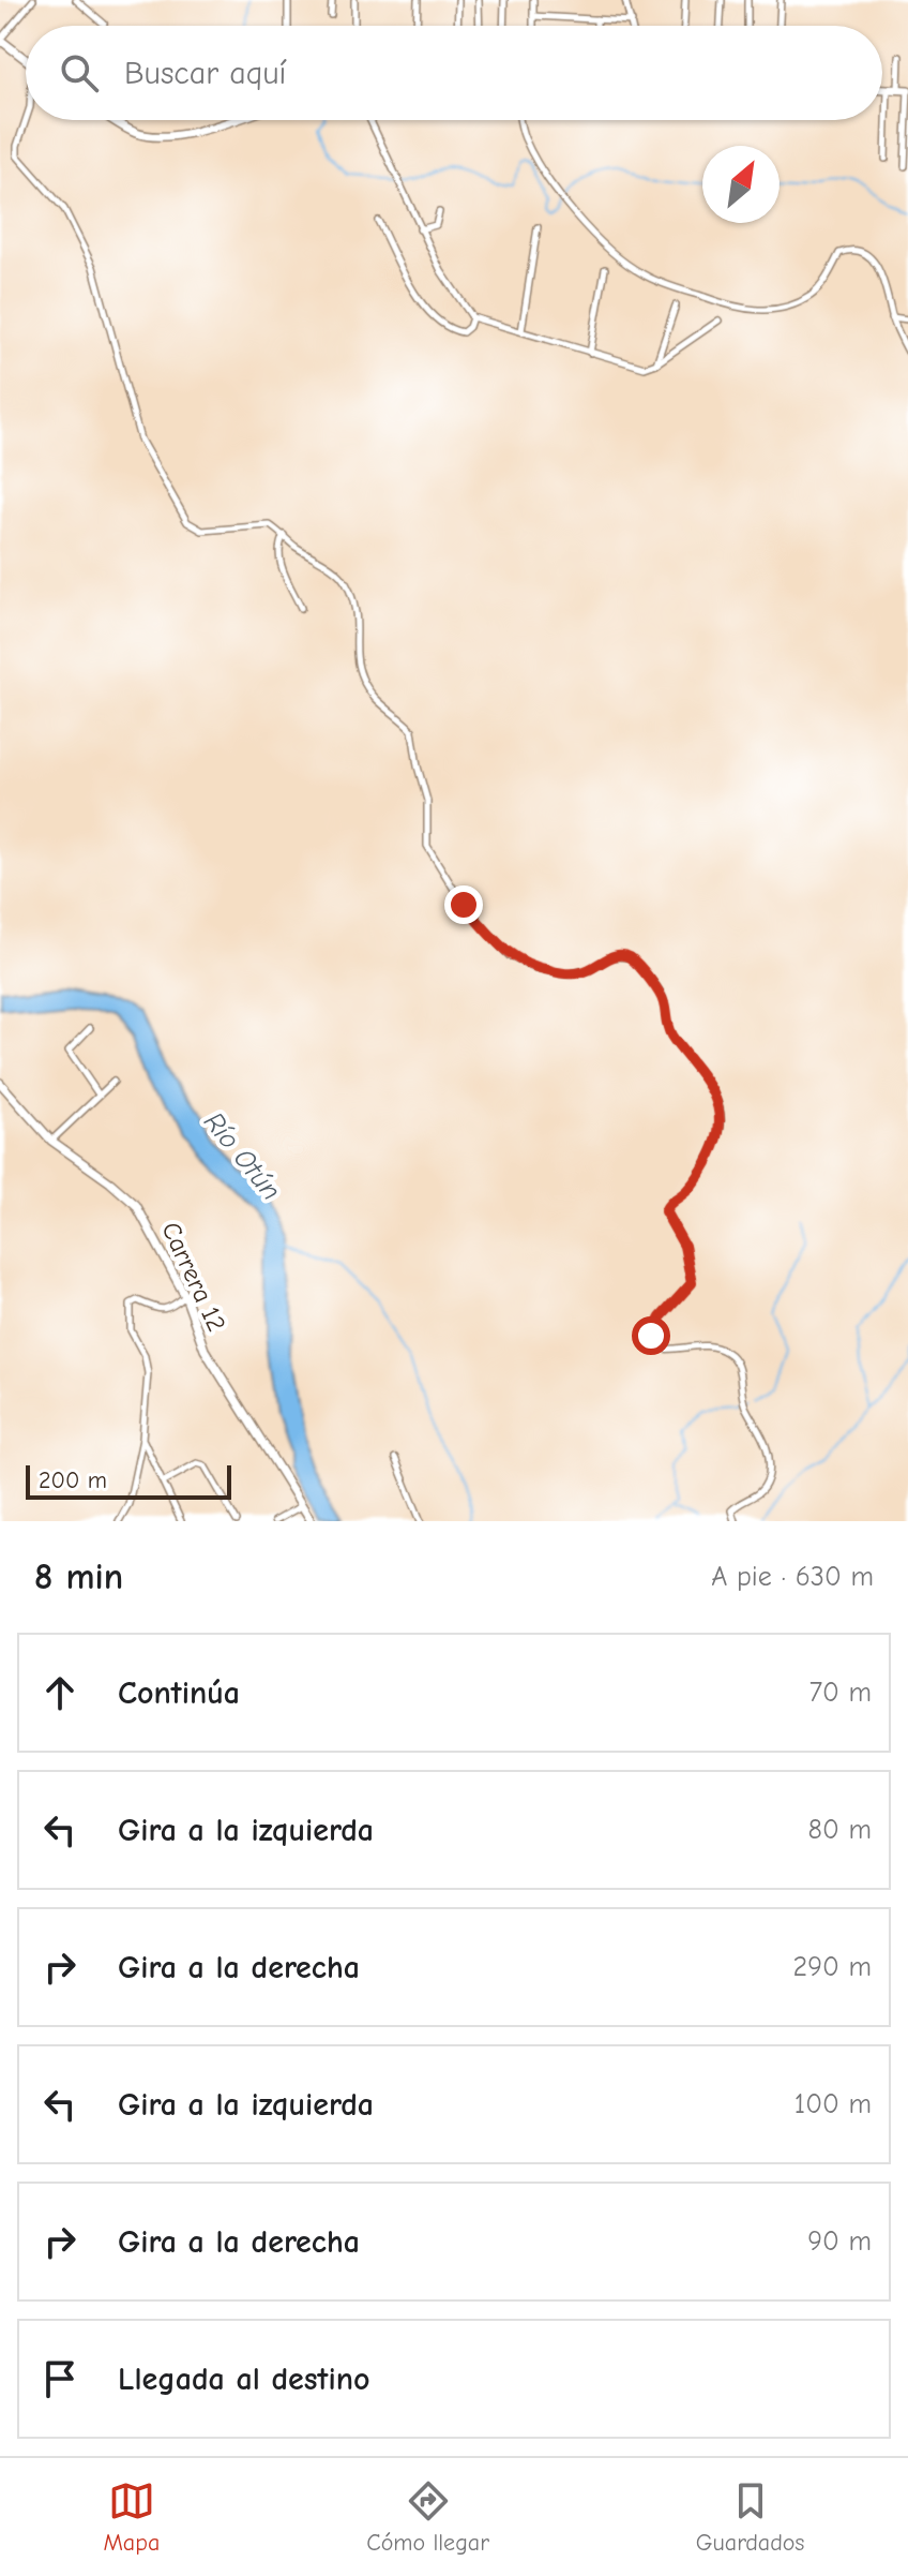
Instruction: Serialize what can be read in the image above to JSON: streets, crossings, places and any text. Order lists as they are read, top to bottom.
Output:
{
  "streets": {
    "street": ["Carrera 12"]
  },
  "water": ["Río Otún"],
  "scale_bar": "200 m",
  "north": "top right",
  "page": {
    "search": "Buscar aquí",
    "scale": "200 m",
    "heading": ["8 min", "A pie · 630 m"],
    "list": [
      ["Continúa", "70 m"],
      ["Gira a la izquierda", "80 m"],
      ["Gira a la derecha", "290 m"],
      ["Gira a la izquierda", "100 m"],
      ["Gira a la derecha", "90 m"],
      "Llegada al destino"
    ],
    "nav": ["Mapa", "Cómo llegar", "Guardados"]
  }
}
